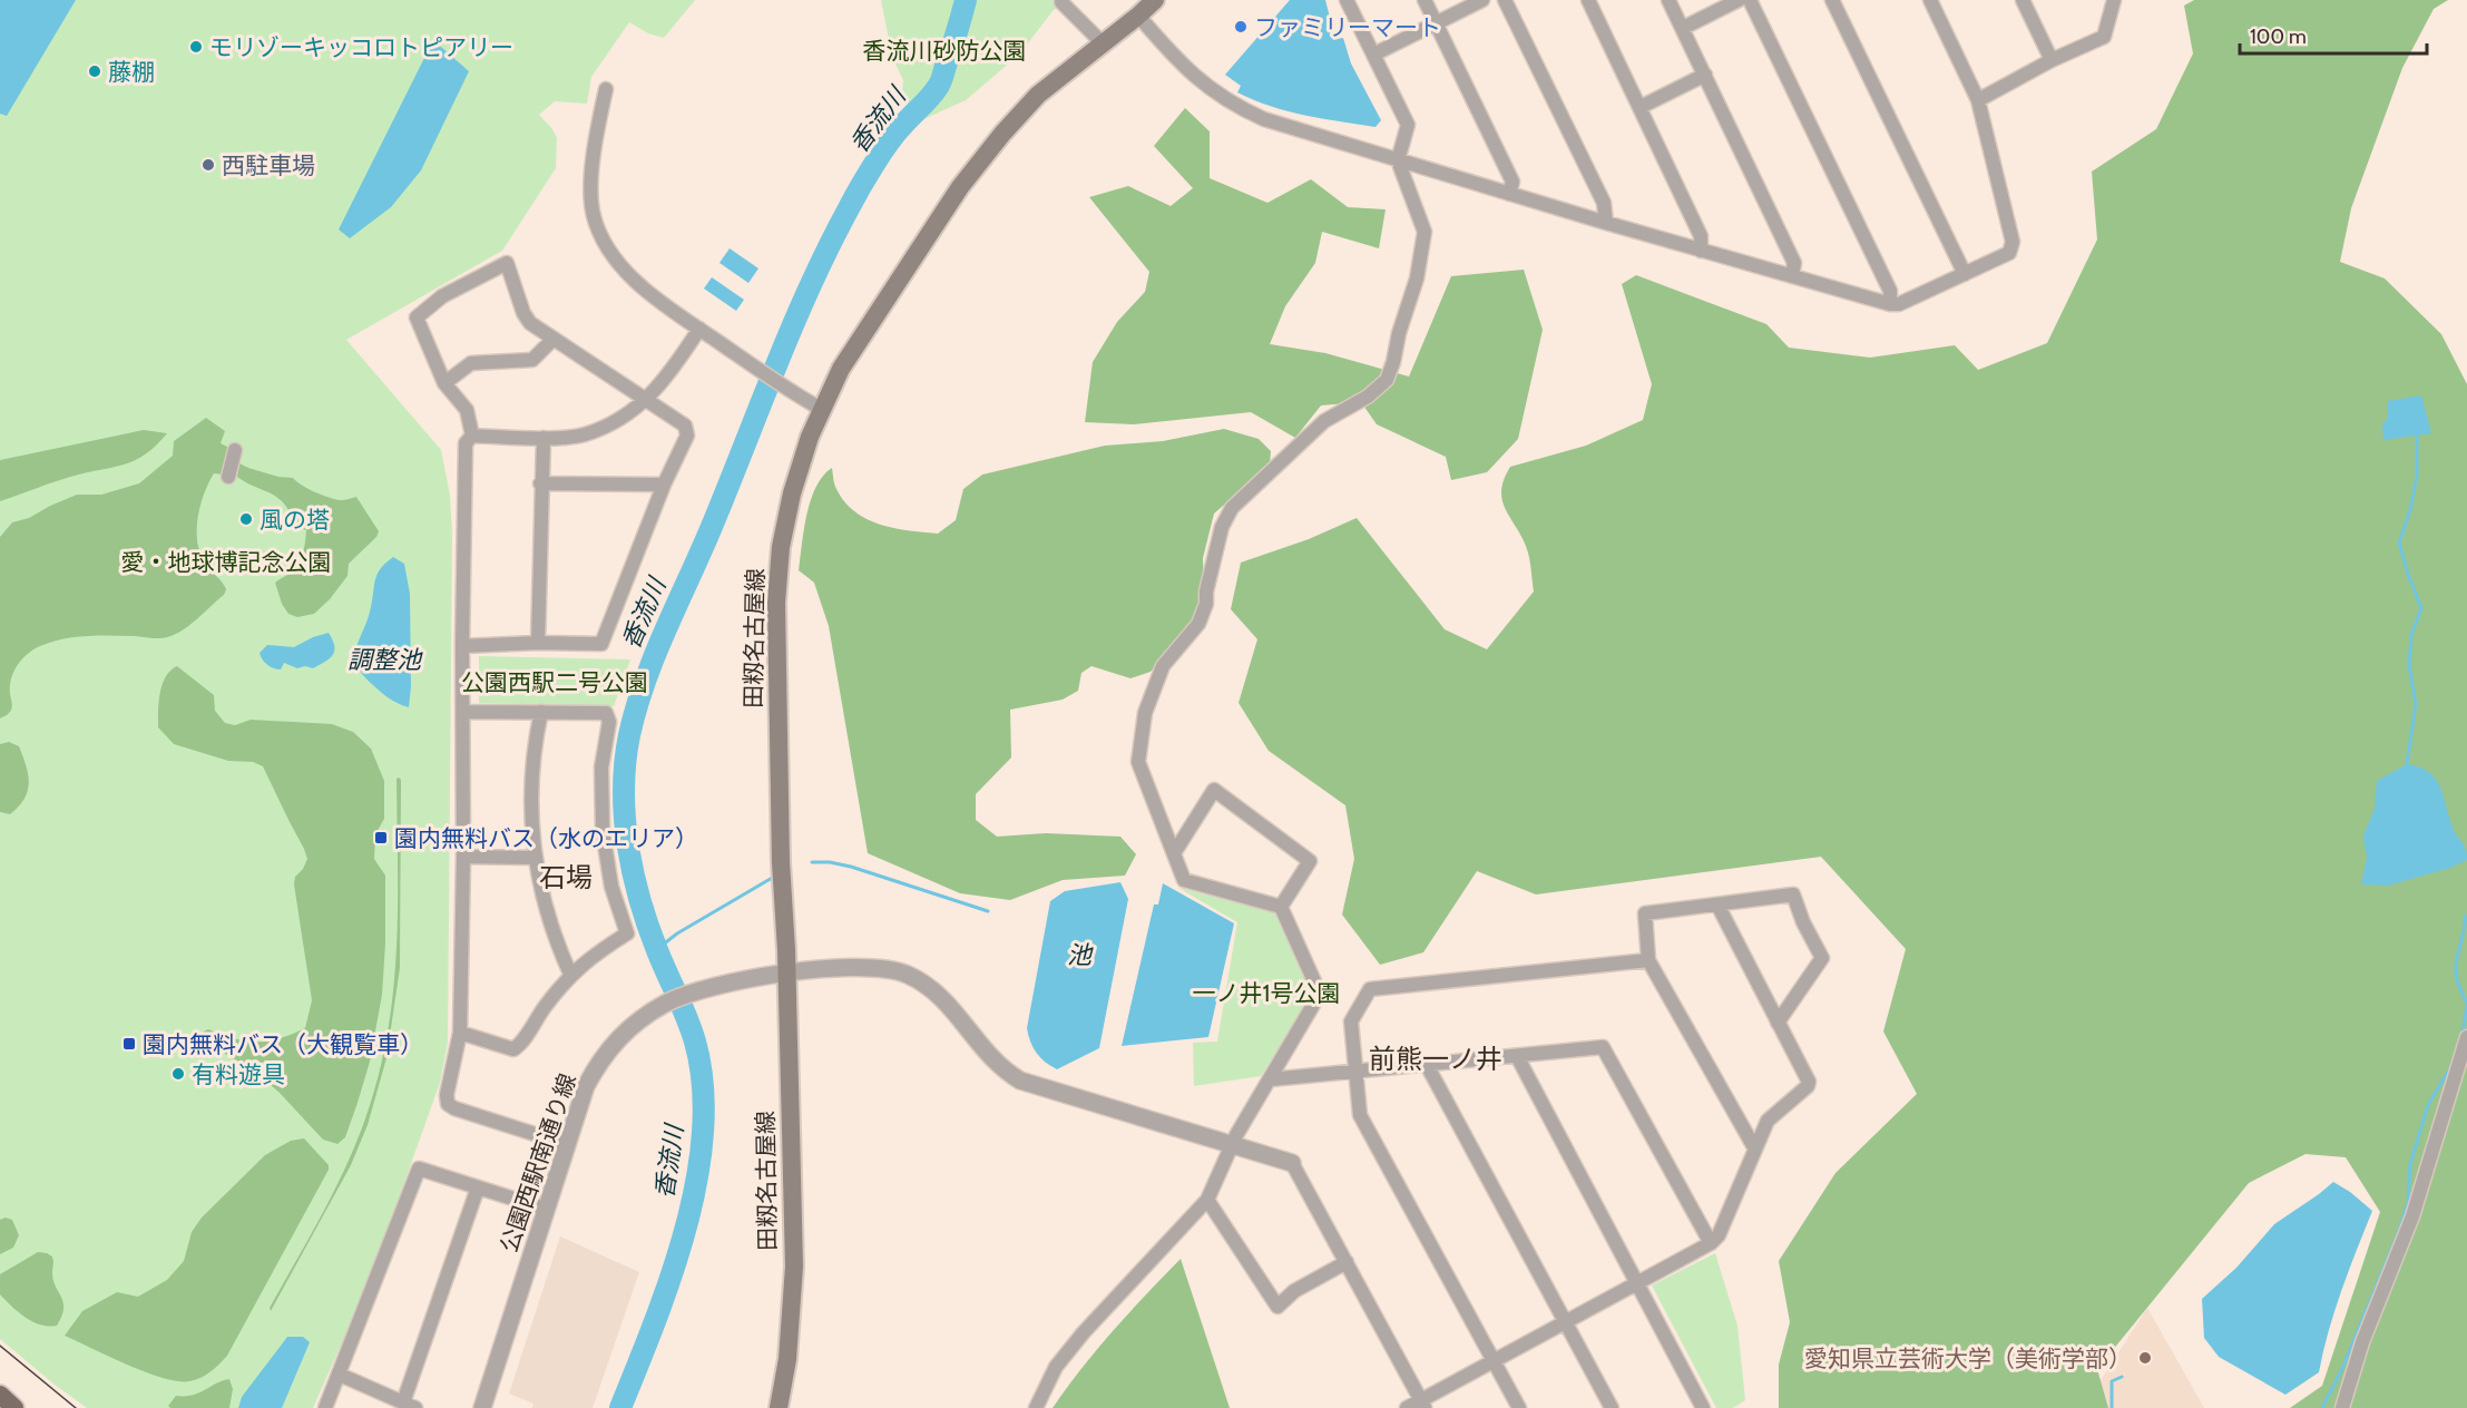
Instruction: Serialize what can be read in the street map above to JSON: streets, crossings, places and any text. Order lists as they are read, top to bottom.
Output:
{
  "streets": {
    "main road": ["田籾名古屋線"],
    "street": ["公園西駅南通り線"]
  },
  "crossings": [
    ["田籾名古屋線", "公園西駅南通り線"]
  ],
  "districts": ["石場", "前熊一ノ井"],
  "water": ["香流川", "調整池", "池"],
  "parks": [
    "香流川砂防公園",
    "愛・地球博記念公園",
    "公園西駅二号公園",
    "一ノ井1号公園"
  ],
  "places": {
    "other": [
      "ファミリーマート",
      "モリゾーキッコロトピアリー",
      "藤棚",
      "西駐車場",
      "風の塔",
      "有料遊具",
      "愛知県立芸術大学（美術学部）"
    ],
    "transit": ["園内無料バス（水のエリア）", "園内無料バス（大観覧車）"]
  },
  "scale_bar": "100 m"
}
